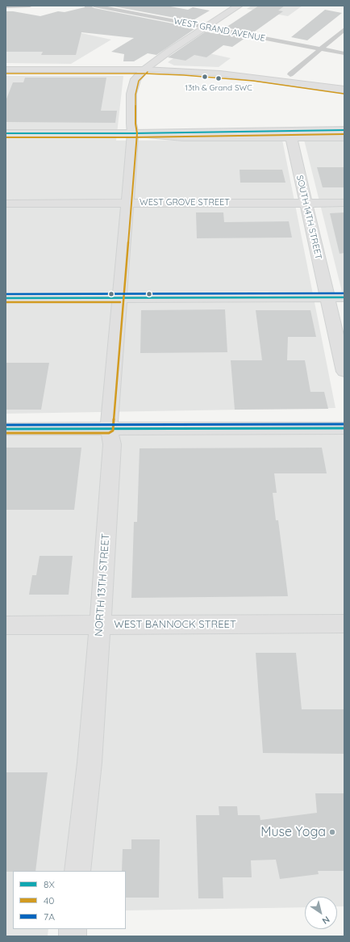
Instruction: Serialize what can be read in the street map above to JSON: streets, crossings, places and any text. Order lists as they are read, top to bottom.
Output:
{
  "streets": {
    "main road": [
      "WEST GROVE STREET",
      "SOUTH 14TH STREET",
      "NORTH 13TH STREET",
      "WEST BANNOCK STREET"
    ],
    "street": ["WEST GRAND AVENUE"]
  },
  "crossings": [
    ["WEST GROVE STREET", "SOUTH 14TH STREET"],
    ["WEST GROVE STREET", "NORTH 13TH STREET"],
    ["NORTH 13TH STREET", "WEST BANNOCK STREET"]
  ],
  "places": ["13th & Grand SWC", "Muse Yoga"],
  "lines": ["transit line 40", "transit line 8X", "transit line 7A"],
  "legend": ["8X", "40", "7A"],
  "north": "bottom right"
}
